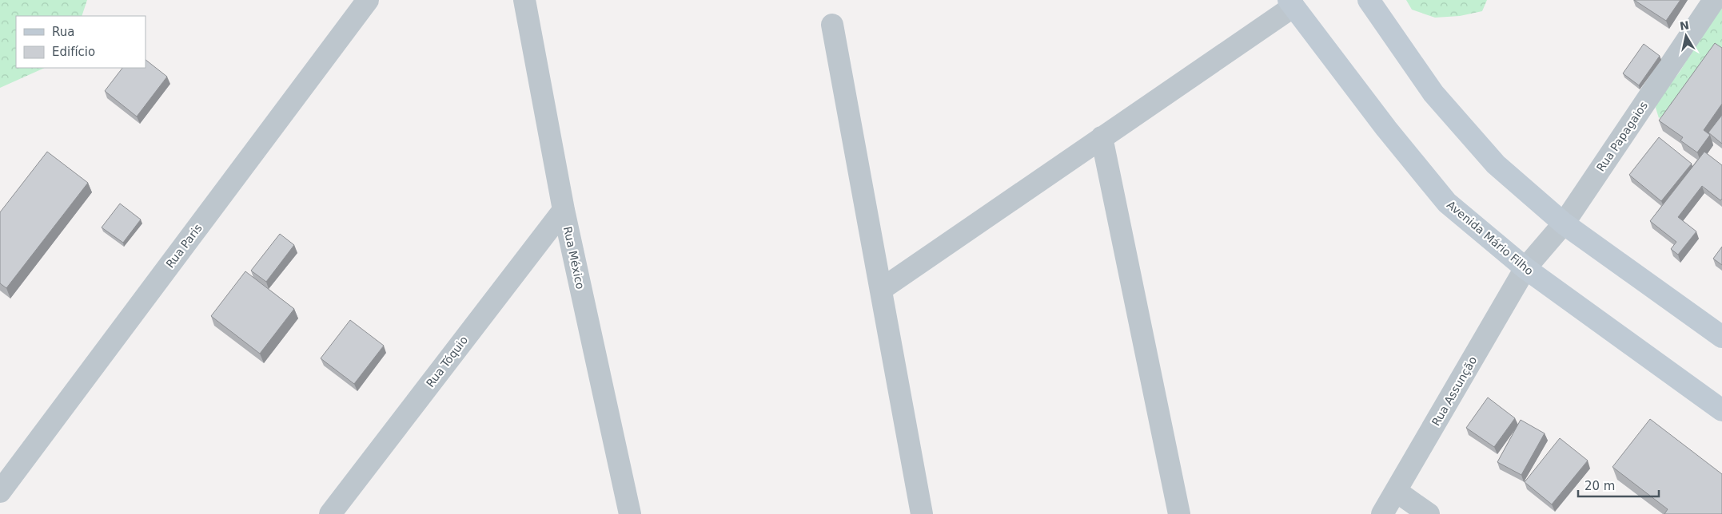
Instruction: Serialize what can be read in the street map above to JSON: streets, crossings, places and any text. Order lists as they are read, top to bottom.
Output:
{
  "streets": {
    "main road": ["Avenida Mário Filho"],
    "street": [
      "Rua Papagaios",
      "Rua Paris",
      "Rua México",
      "Rua Tóquio",
      "Rua Assunção"
    ]
  },
  "crossings": [
    ["Rua Papagaios", "Avenida Mário Filho"],
    ["Rua Papagaios", "Rua Assunção"],
    ["Avenida Mário Filho", "Rua Assunção"],
    ["Rua México", "Rua Tóquio"]
  ],
  "legend": ["Rua", "Edifício"],
  "scale_bar": "20 m",
  "north": "top"
}
